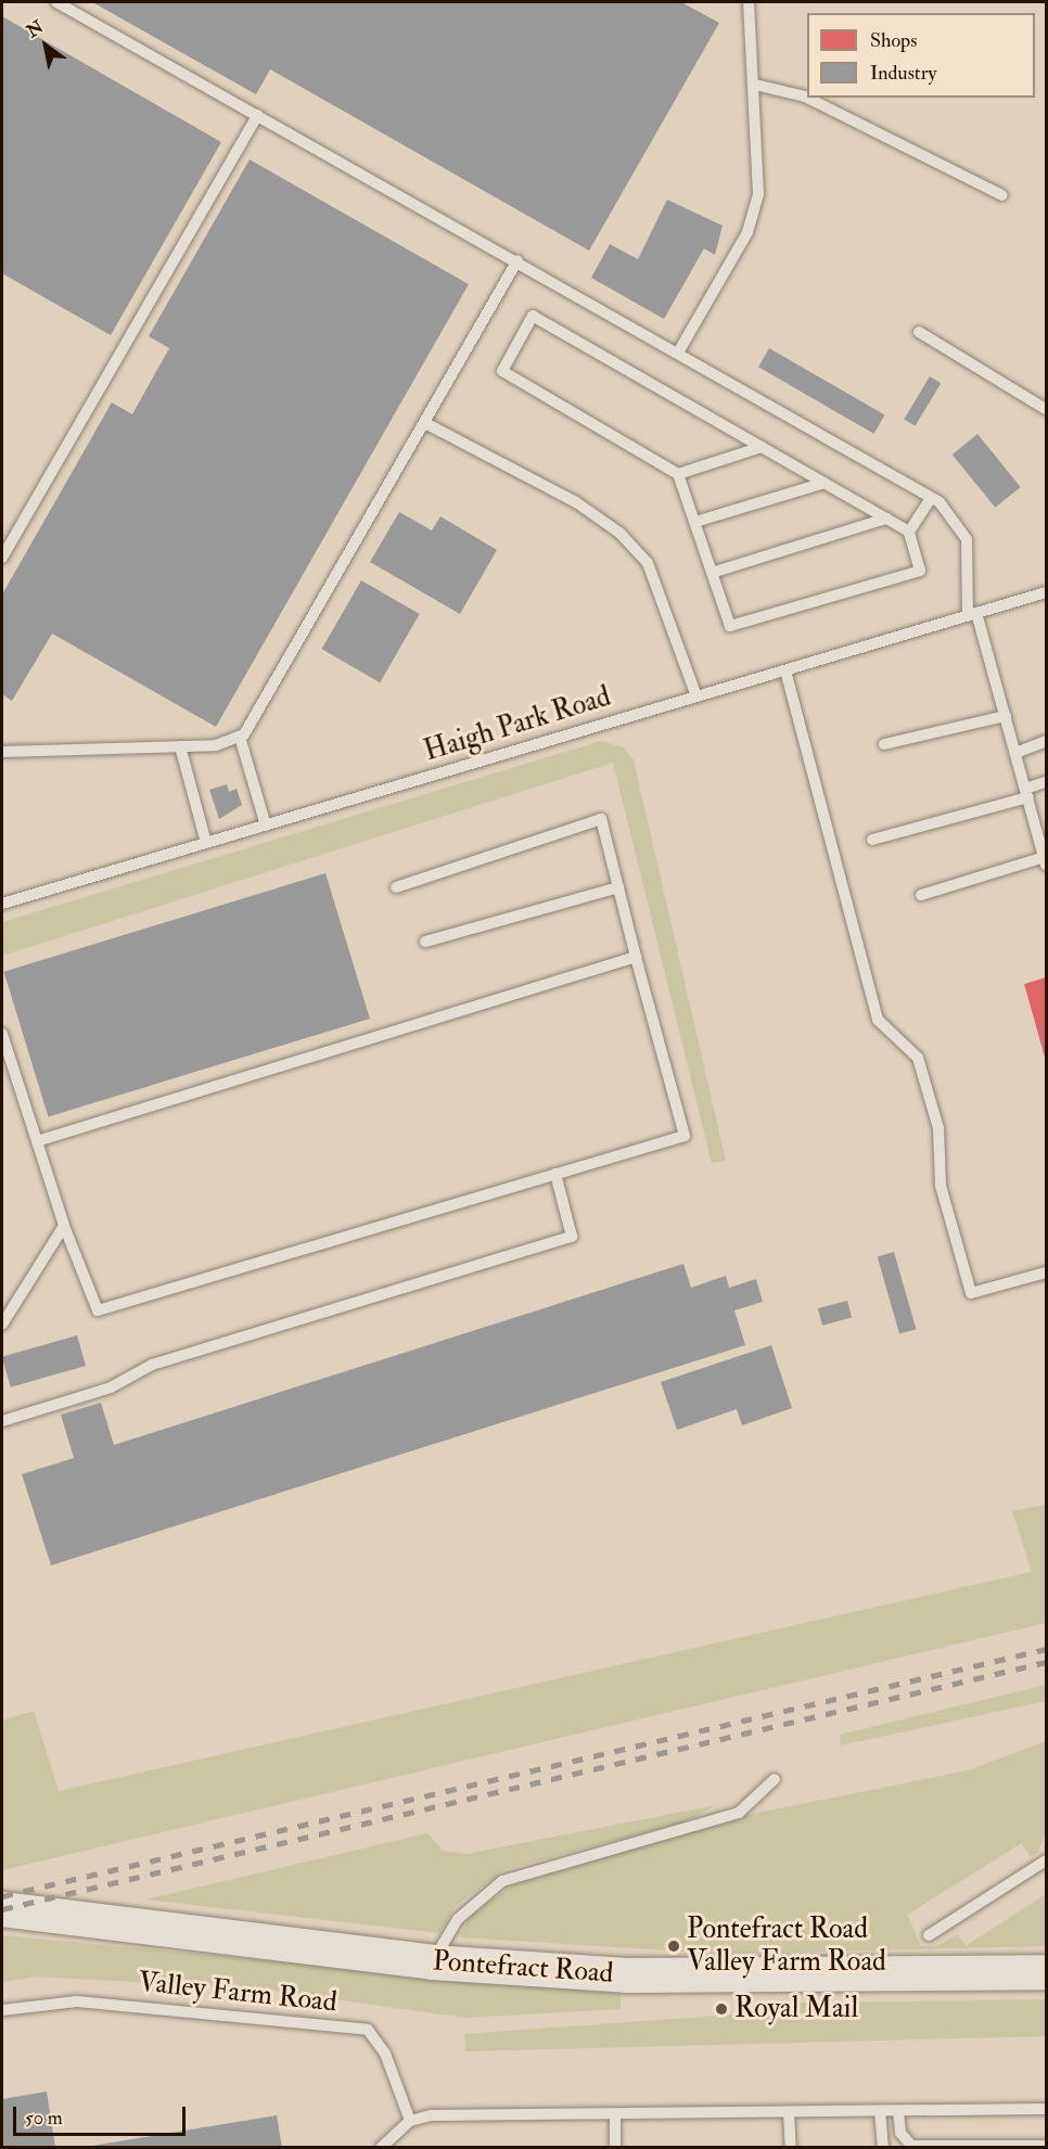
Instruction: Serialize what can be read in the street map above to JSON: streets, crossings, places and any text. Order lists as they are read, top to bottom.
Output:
{
  "streets": {
    "main road": ["Pontefract Road"],
    "lane": ["Haigh Park Road", "Valley Farm Road"]
  },
  "places": ["Pontefract Road Valley Farm Road", "Royal Mail"],
  "legend": ["Shops", "Industry"],
  "scale_bar": "50 m",
  "north": "top left"
}
